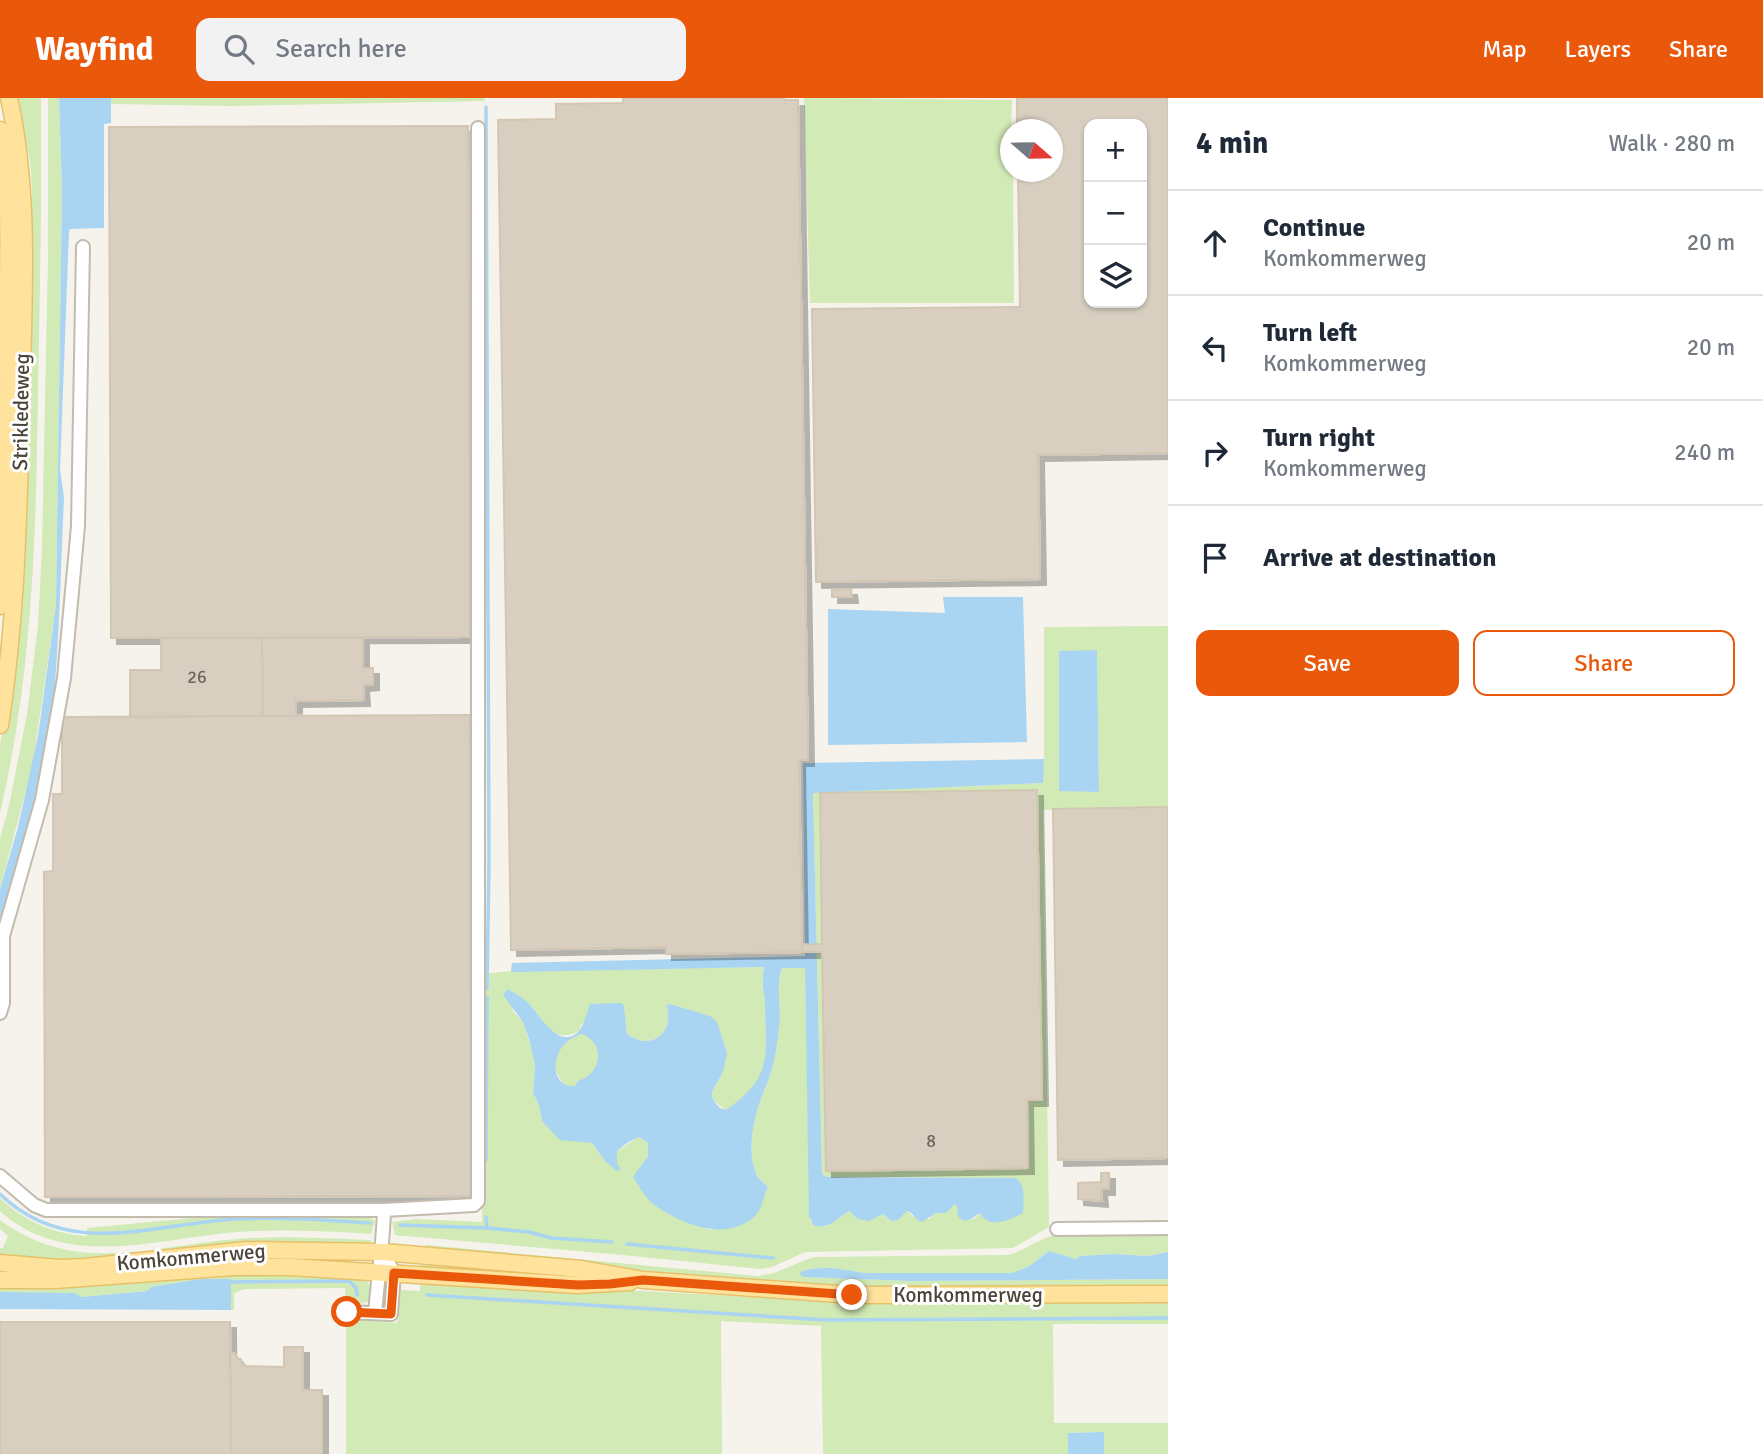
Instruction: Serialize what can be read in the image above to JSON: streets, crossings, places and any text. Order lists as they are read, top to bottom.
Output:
{
  "streets": {
    "main road": ["Strikledeweg", "Komkommerweg"]
  },
  "house_numbers": ["26", "8"],
  "north": "right",
  "page": {
    "header": "Wayfind",
    "search": "Search here",
    "nav": ["Map", "Layers", "Share"],
    "heading": ["4 min", "Walk · 280 m"],
    "map_buttons": ["+", "−"],
    "list": [
      ["Continue", "Komkommerweg", "20 m"],
      ["Turn left", "Komkommerweg", "20 m"],
      ["Turn right", "Komkommerweg", "240 m"],
      "Arrive at destination"
    ],
    "buttons": ["Save", "Share"]
  }
}
